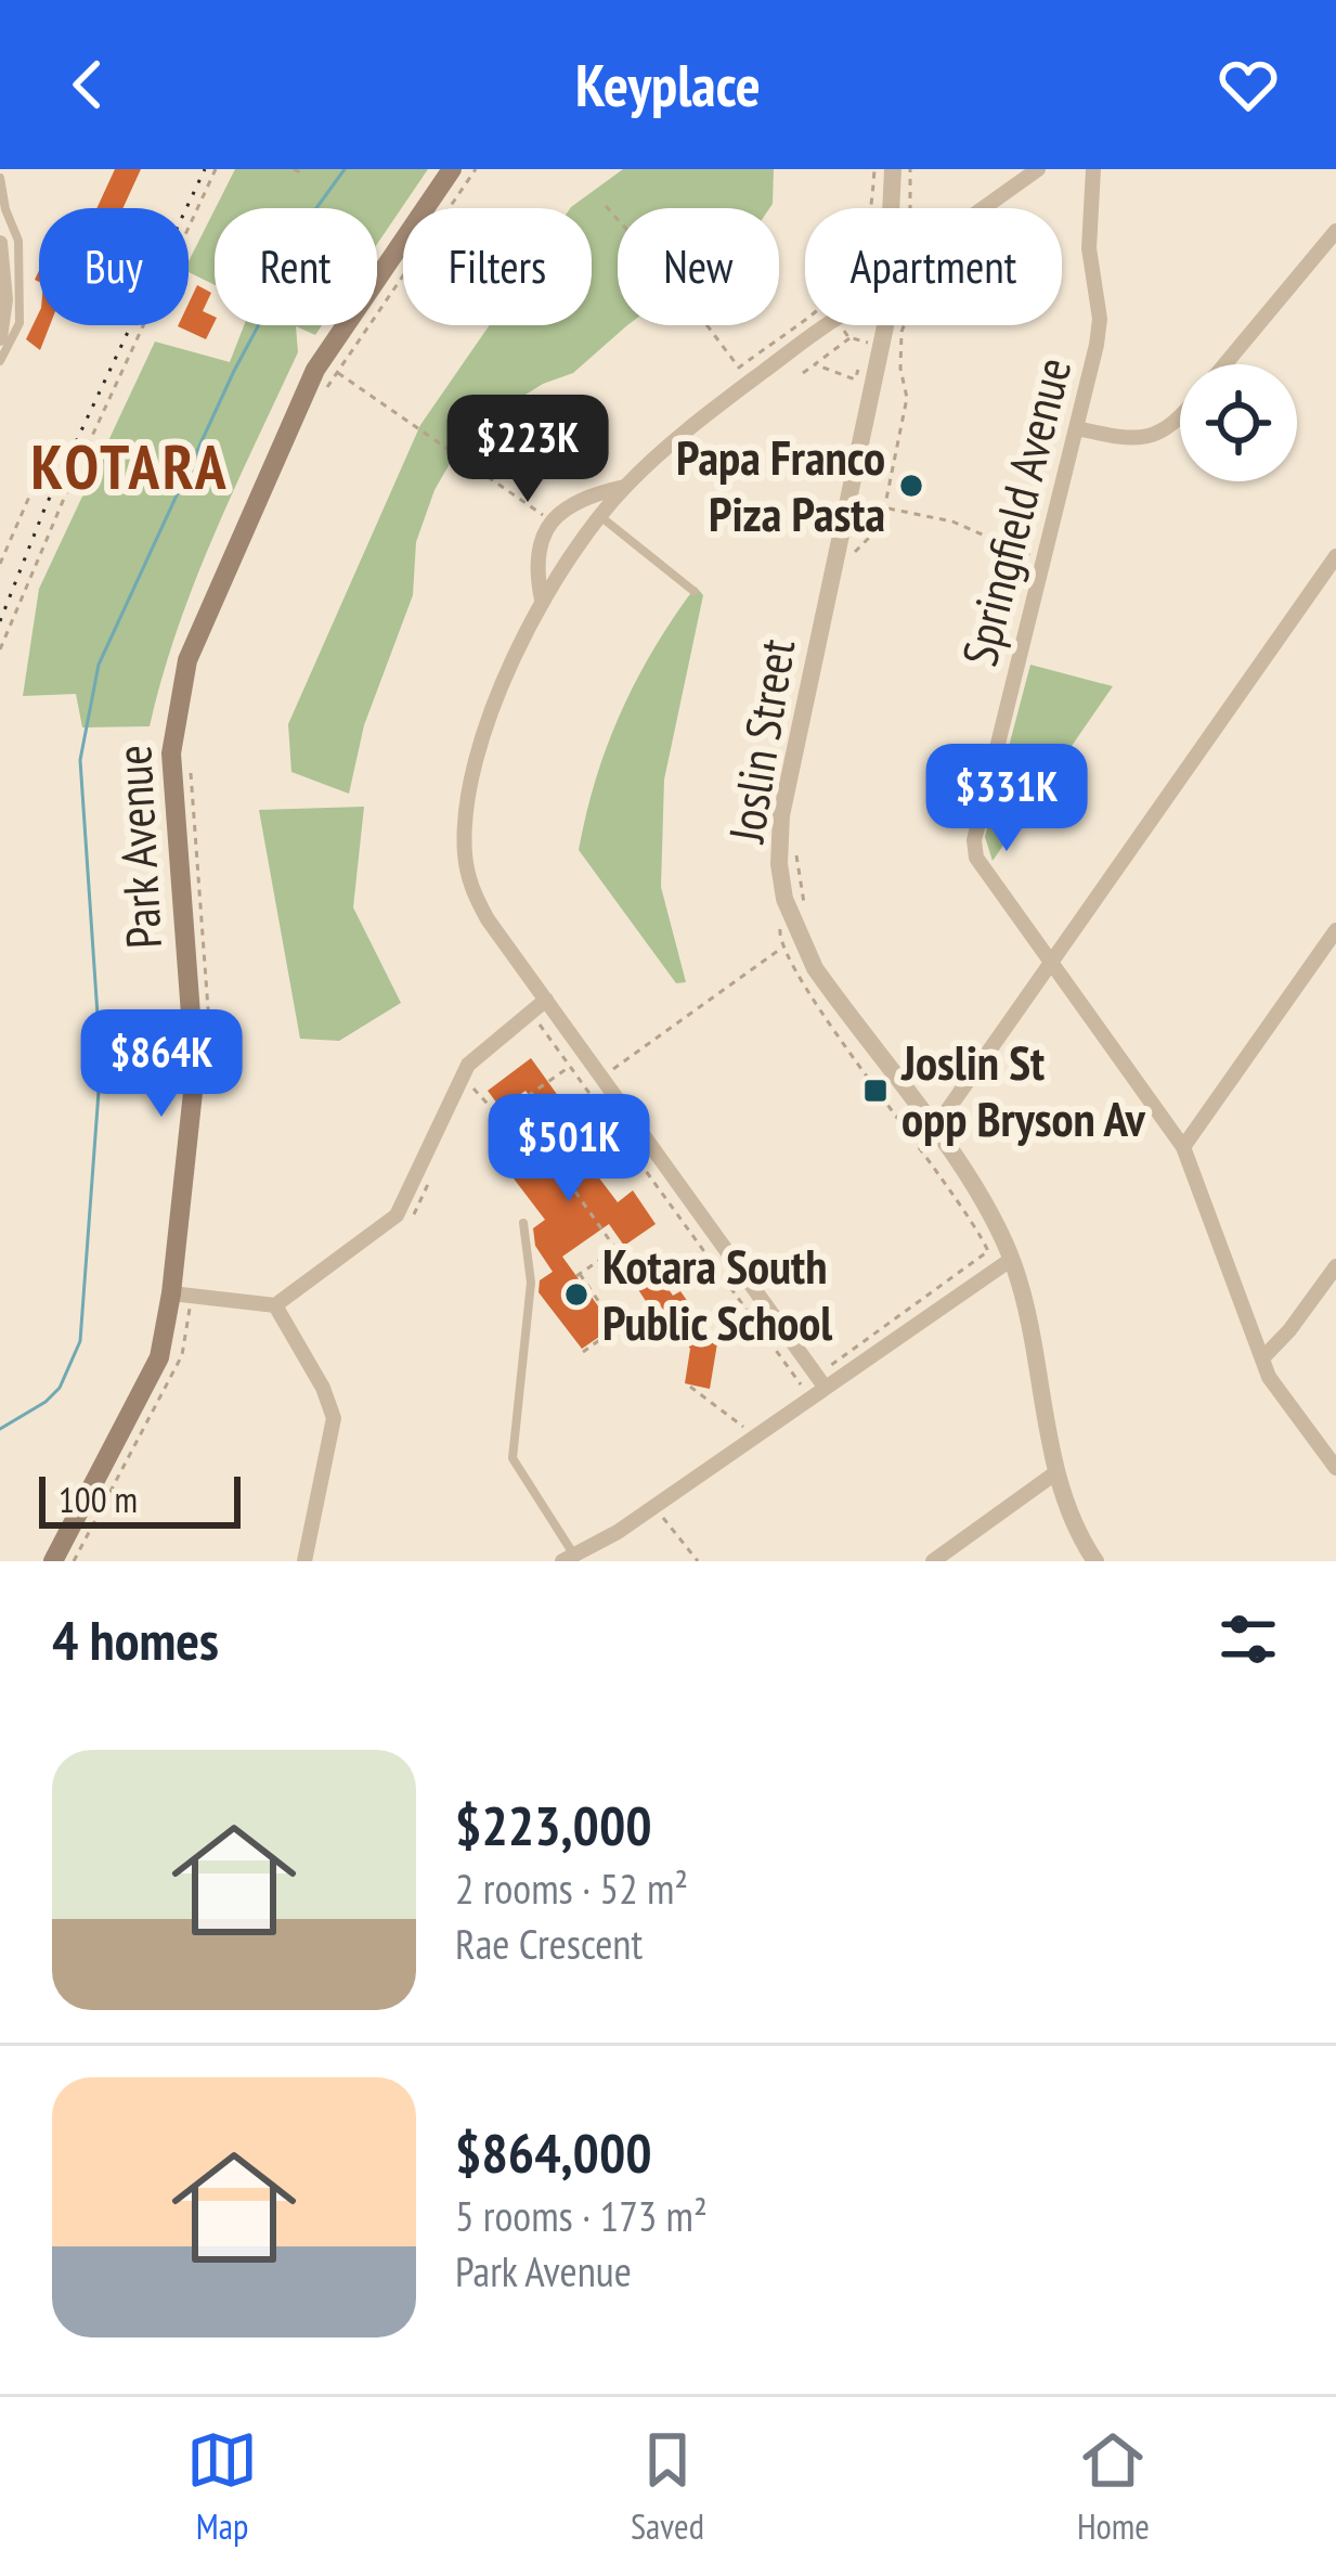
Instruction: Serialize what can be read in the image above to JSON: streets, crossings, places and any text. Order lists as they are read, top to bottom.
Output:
{
  "streets": {
    "main road": ["Park Avenue"],
    "street": ["Springfield Avenue", "Joslin Street"]
  },
  "districts": ["KOTARA"],
  "places": {
    "other": ["Papa Franco Piza Pasta", "Kotara South Public School"],
    "transit": ["Joslin St opp Bryson Av"]
  },
  "scale_bar": "100 m",
  "page": {
    "header": "Keyplace",
    "chip": [
      "Buy",
      "Rent",
      "Filters",
      "New",
      "Apartment"
    ],
    "price": [
      "$223K",
      "$331K",
      "$864K",
      "$501K"
    ],
    "scale": "100 m",
    "heading": "4 homes",
    "list": [
      {
        "name": "$223,000",
        "note": "2 rooms · 52 m² · Rae Crescent"
      },
      {
        "name": "$864,000",
        "note": "5 rooms · 173 m² · Park Avenue"
      }
    ],
    "tabs": ["Map", "Saved", "Home"]
  }
}
